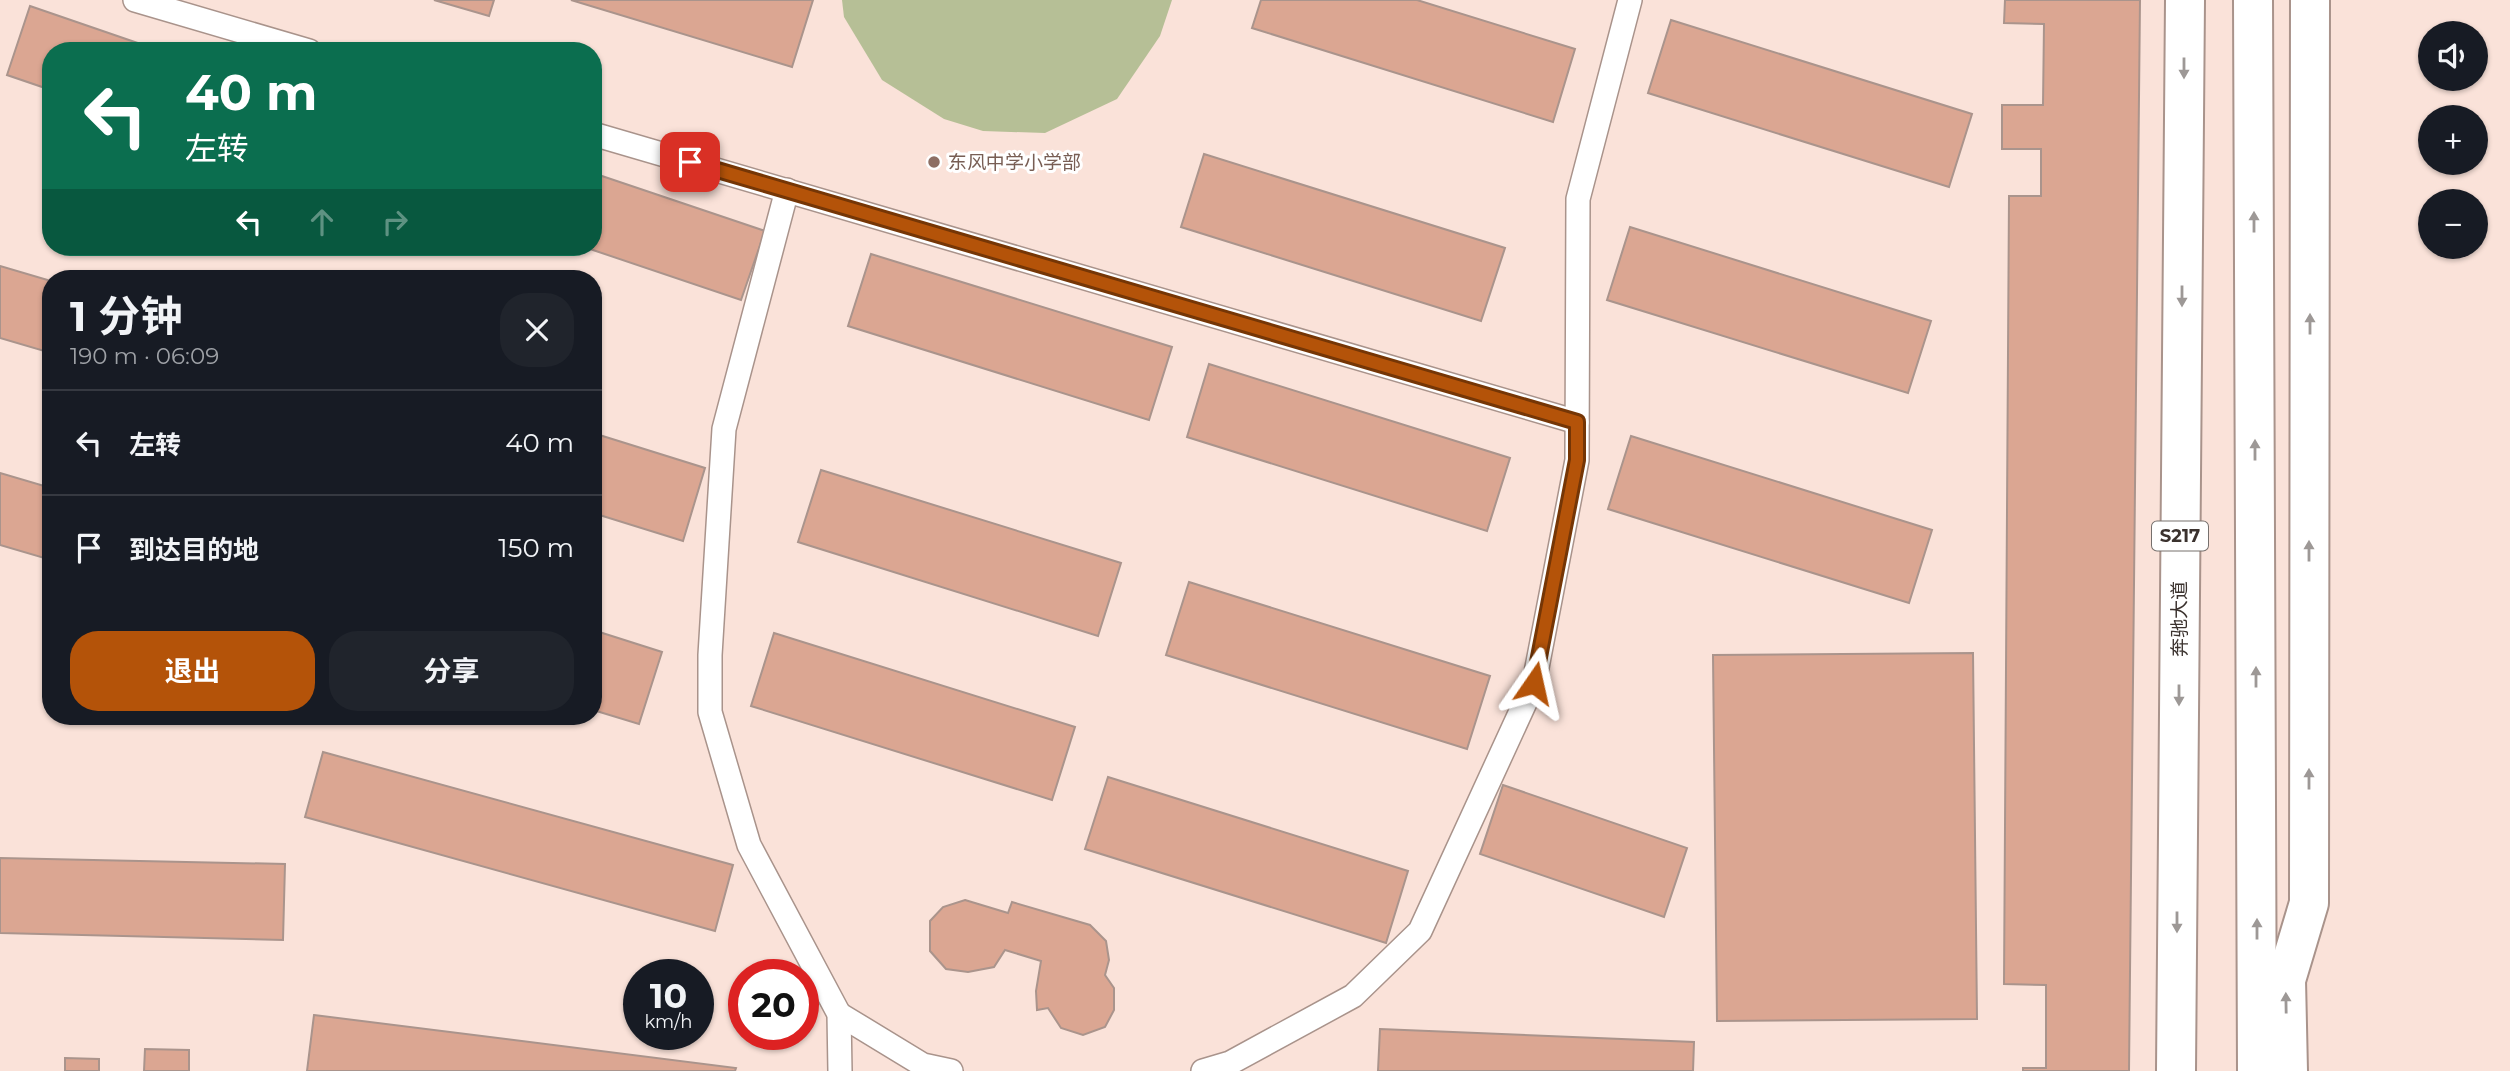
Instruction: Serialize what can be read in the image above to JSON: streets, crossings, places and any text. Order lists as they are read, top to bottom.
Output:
{
  "streets": {
    "main road": ["S217", "奔驰大道"]
  },
  "places": ["东风中学小学部"],
  "page": {
    "map_buttons": ["+", "−"],
    "turn": ["40 m", "左转"],
    "heading": ["1 分钟", "190 m · 06:09"],
    "list": [
      {
        "name": "左转",
        "value": "40 m"
      },
      {
        "name": "到达目的地",
        "value": "150 m"
      }
    ],
    "buttons": ["退出", "分享"],
    "speed": "10 km/h",
    "limit": "20"
  }
}
